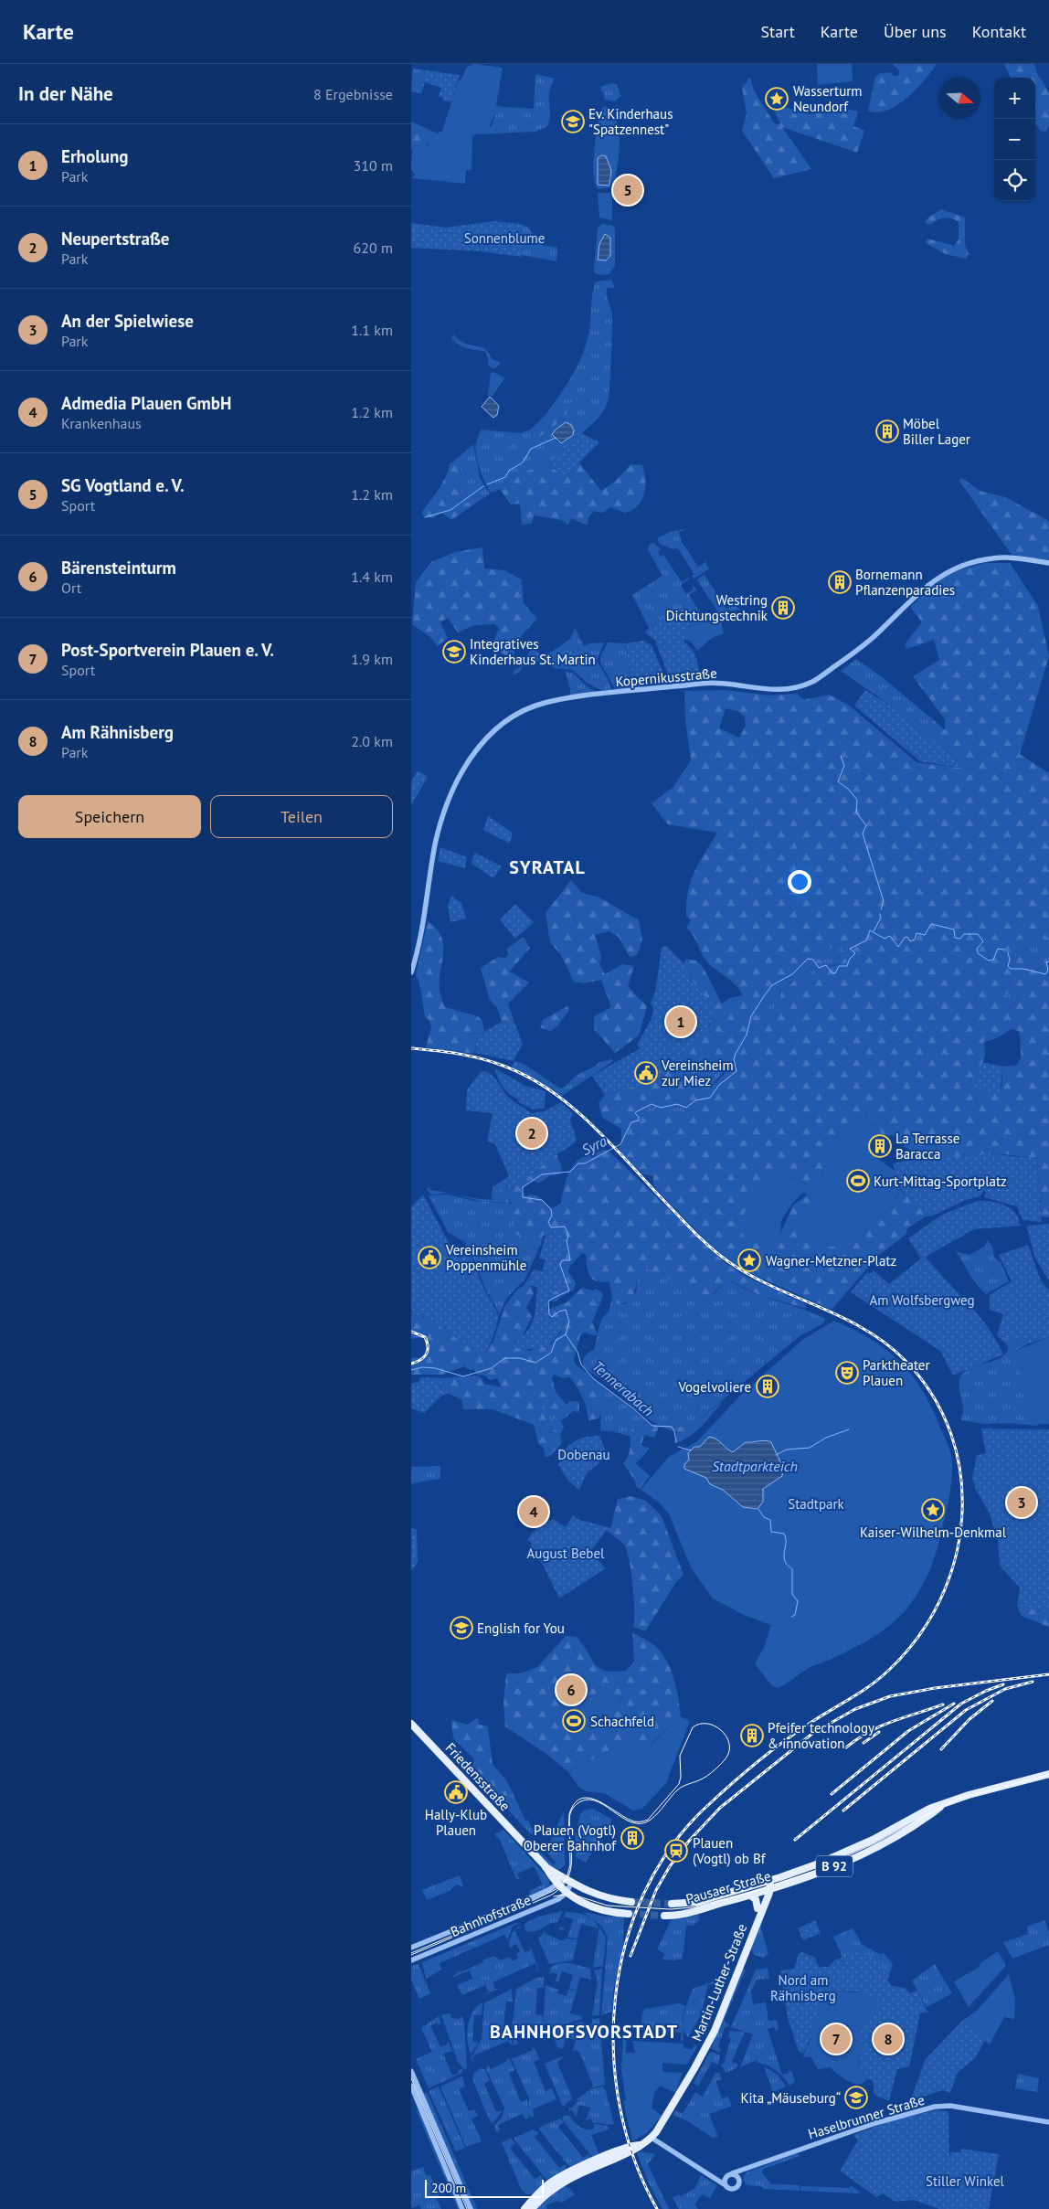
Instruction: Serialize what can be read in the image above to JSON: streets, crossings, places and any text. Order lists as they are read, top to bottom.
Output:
{
  "streets": {
    "main road": [
      "Friedensstraße",
      "B 92",
      "Pausaer Straße",
      "Martin-Luther-Straße"
    ],
    "street": ["Kopernikusstraße", "Bahnhofstraße", "Haselbrunner Straße"]
  },
  "crossings": [
    ["Friedensstraße", "Bahnhofstraße"],
    ["Pausaer Straße", "Martin-Luther-Straße"]
  ],
  "districts": ["SYRATAL", "BAHNHOFSVORSTADT"],
  "water": ["Syra", "Tennerabach", "Stadtparkteich"],
  "parks": [
    "Sonnenblume",
    "Am Wolfsbergweg",
    "Dobenau",
    "Stadtpark",
    "August Bebel",
    "Nord am Rähnisberg",
    "Stiller Winkel"
  ],
  "places": {
    "place": ["Wasserturm Neundorf", "Wagner-Metzner-Platz", "Kaiser-Wilhelm-Denkmal"],
    "school or university": [
      "Ev. Kinderhaus \"Spatzennest\"",
      "Integratives Kinderhaus St. Martin",
      "English for You",
      "Kita „Mäuseburg“"
    ],
    "building": [
      "Möbel Biller Lager",
      "Bornemann Pflanzenparadies",
      "Westring Dichtungstechnik",
      "La Terrasse Baracca",
      "Vogelvoliere",
      "Pfeifer technology & innovation",
      "Plauen (Vogtl) Oberer Bahnhof"
    ],
    "public building": ["Vereinsheim zur Miez", "Vereinsheim Poppenmühle", "Hally-Klub Plauen"],
    "sports": ["Kurt-Mittag-Sportplatz", "Schachfeld"],
    "theatre": ["Parktheater Plauen"],
    "station": ["Plauen (Vogtl) ob Bf"]
  },
  "scale_bar": "200 m",
  "north": "right",
  "page": {
    "header": "Karte",
    "nav": [
      "Start",
      "Karte",
      "Über uns",
      "Kontakt"
    ],
    "heading": ["In der Nähe", "8 Ergebnisse"],
    "map_buttons": ["+", "−"],
    "list": [
      {
        "mark": "1",
        "name": "Erholung",
        "note": "Park",
        "value": "310 m"
      },
      {
        "mark": "2",
        "name": "Neupertstraße",
        "note": "Park",
        "value": "620 m"
      },
      {
        "mark": "3",
        "name": "An der Spielwiese",
        "note": "Park",
        "value": "1.1 km"
      },
      {
        "mark": "4",
        "name": "Admedia Plauen GmbH",
        "note": "Krankenhaus",
        "value": "1.2 km"
      },
      {
        "mark": "5",
        "name": "SG Vogtland e. V.",
        "note": "Sport",
        "value": "1.2 km"
      },
      {
        "mark": "6",
        "name": "Bärensteinturm",
        "note": "Ort",
        "value": "1.4 km"
      },
      {
        "mark": "7",
        "name": "Post-Sportverein Plauen e. V.",
        "note": "Sport",
        "value": "1.9 km"
      },
      {
        "mark": "8",
        "name": "Am Rähnisberg",
        "note": "Park",
        "value": "2.0 km"
      }
    ],
    "pins": [
      "5",
      "1",
      "2",
      "3",
      "4",
      "6",
      "7",
      "8"
    ],
    "buttons": ["Speichern", "Teilen"],
    "scale": "200 m"
  }
}
